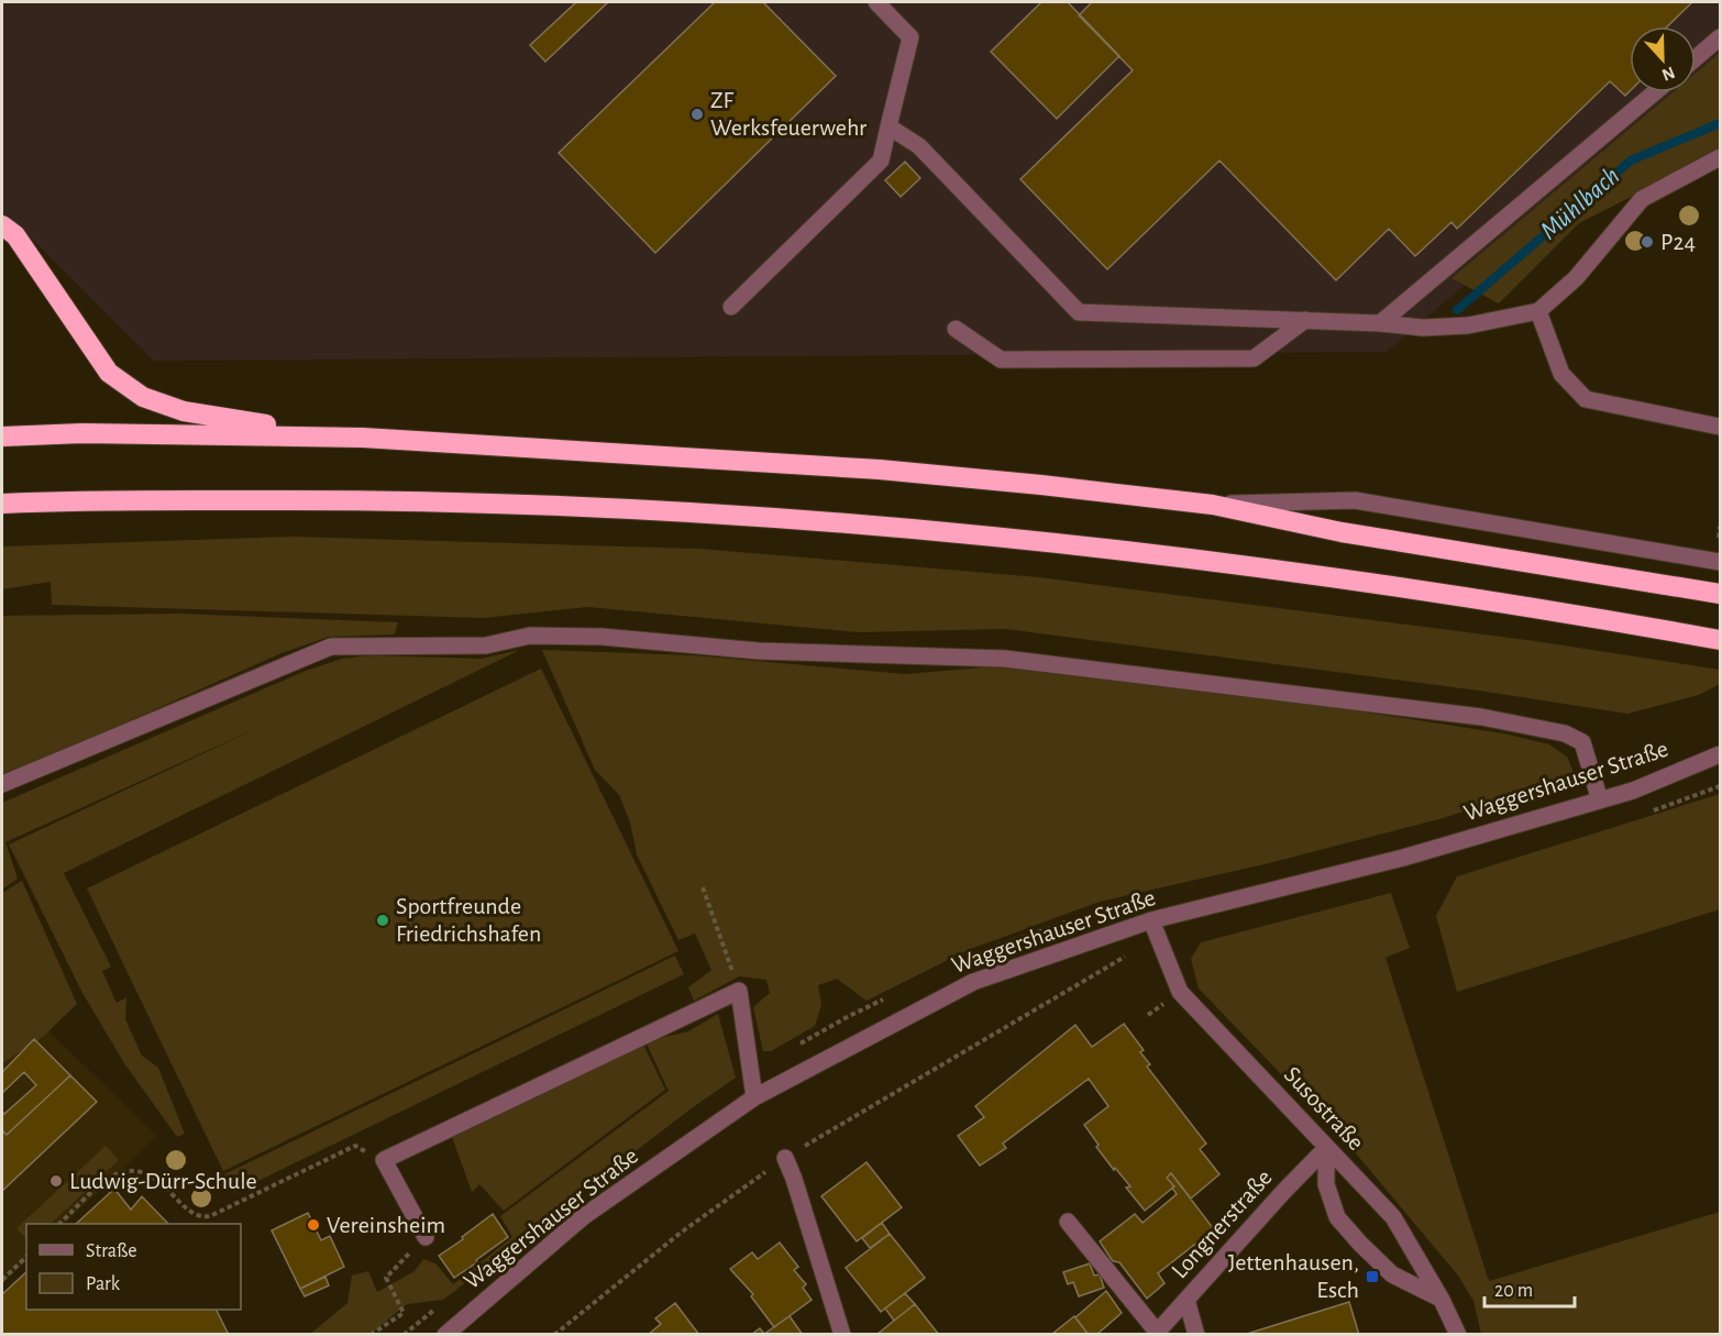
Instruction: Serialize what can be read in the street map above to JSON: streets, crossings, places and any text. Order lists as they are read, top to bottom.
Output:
{
  "streets": {
    "street": ["Waggershauser Straße", "Susostraße", "Longnerstraße"]
  },
  "crossings": [
    ["Waggershauser Straße", "Susostraße"],
    ["Susostraße", "Longnerstraße"]
  ],
  "water": ["Mühlbach"],
  "places": {
    "other": [
      "ZF Werksfeuerwehr",
      "P24",
      "Sportfreunde Friedrichshafen",
      "Ludwig-Dürr-Schule",
      "Vereinsheim"
    ],
    "transit": ["Jettenhausen, Esch"]
  },
  "legend": ["Straße", "Park"],
  "scale_bar": "20 m",
  "north": "bottom"
}
